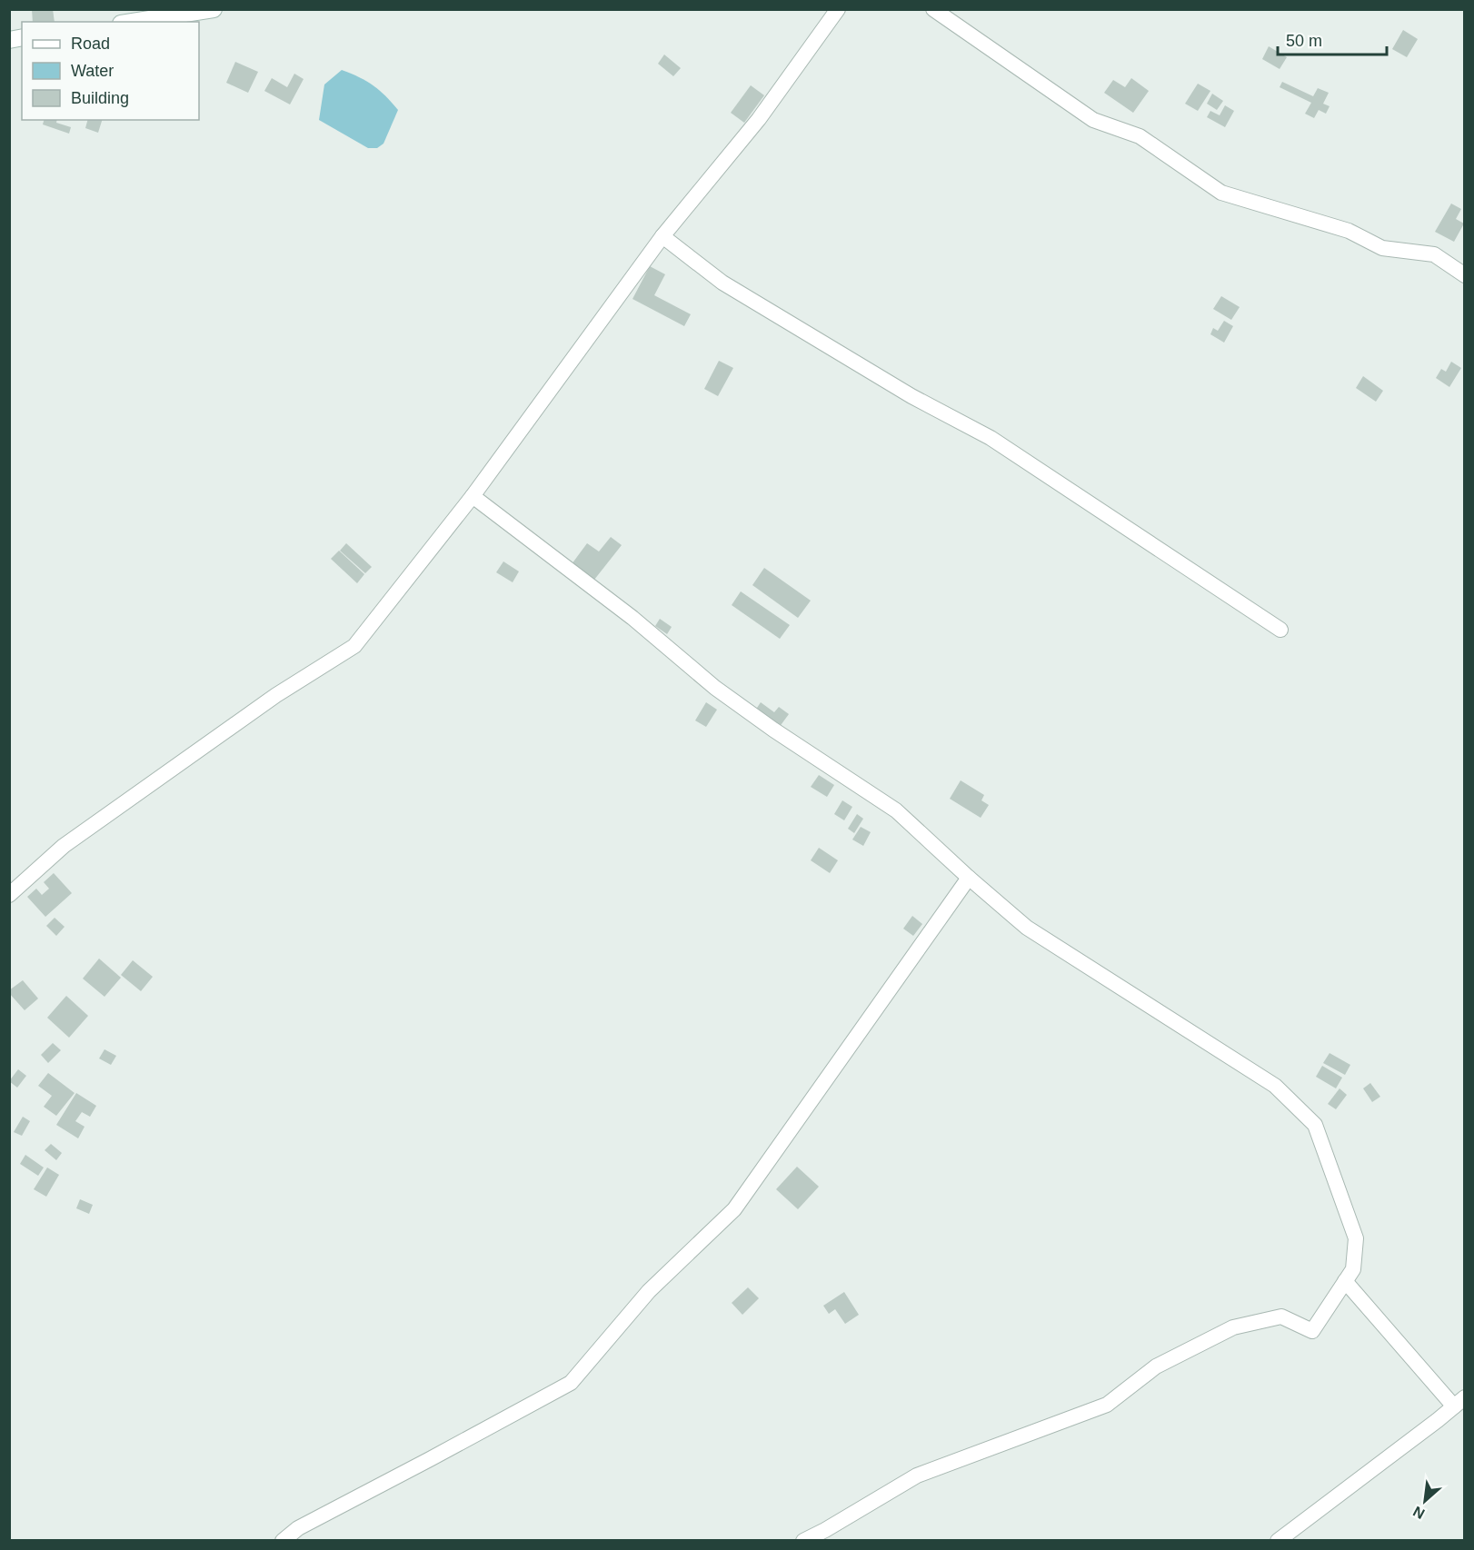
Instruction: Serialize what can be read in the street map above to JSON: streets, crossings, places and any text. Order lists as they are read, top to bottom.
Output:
{
  "legend": ["Road", "Water", "Building"],
  "scale_bar": "50 m",
  "north": "bottom left"
}
